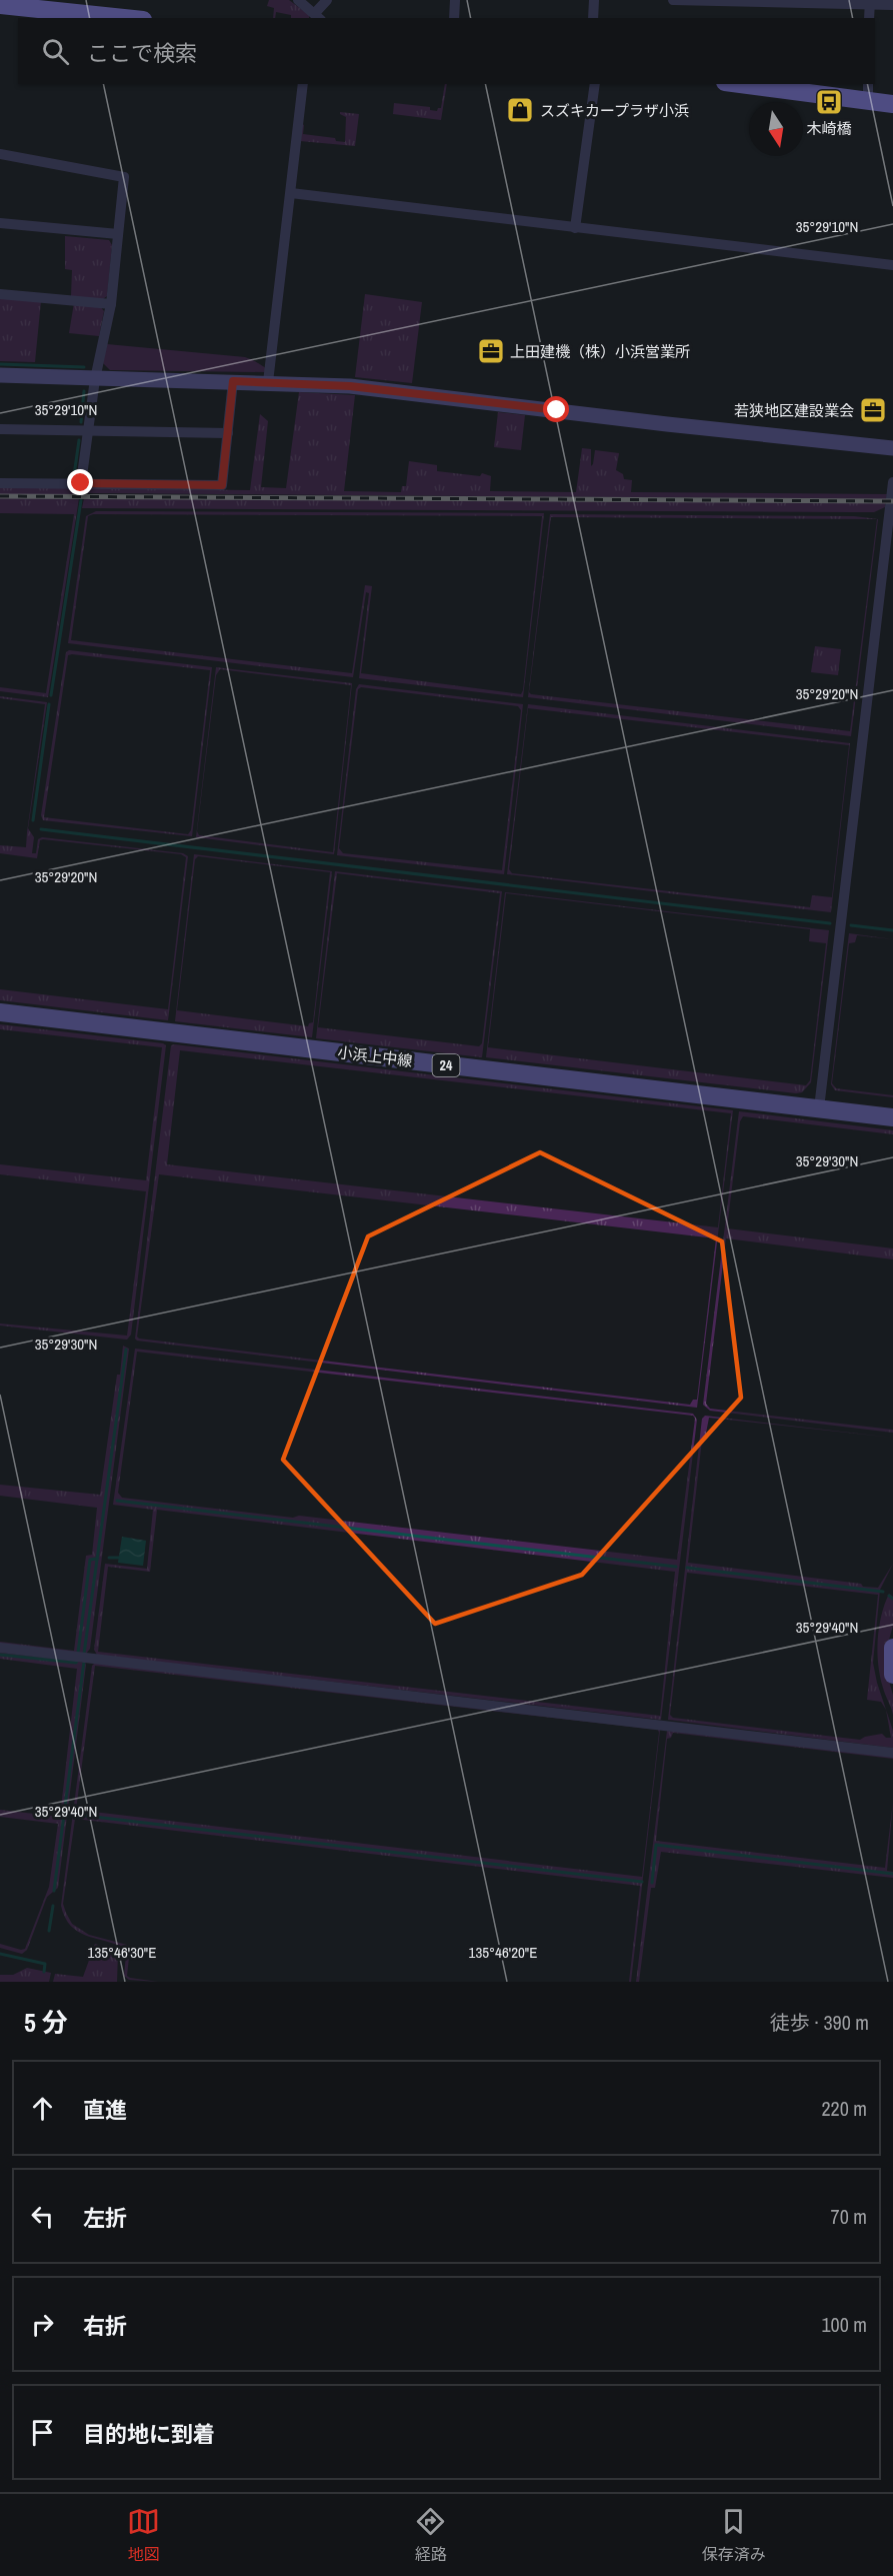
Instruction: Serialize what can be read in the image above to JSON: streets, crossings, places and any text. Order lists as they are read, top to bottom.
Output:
{
  "streets": {
    "main road": ["小浜上中線", "24"]
  },
  "places": {
    "bus stop": ["木崎橋"],
    "shop": ["スズキカープラザ小浜"],
    "office": ["上田建機（株）小浜営業所", "若狭地区建設業会"]
  },
  "north": "bottom",
  "page": {
    "search": "ここで検索",
    "heading": ["5 分", "徒歩 · 390 m"],
    "list": [
      ["直進", "220 m"],
      ["左折", "70 m"],
      ["右折", "100 m"],
      "目的地に到着"
    ],
    "nav": ["地図", "経路", "保存済み"]
  },
  "coordinates": [
    "35°29'10\"N",
    "35°29'20\"N",
    "35°29'30\"N",
    "35°29'40\"N",
    "135°46'30\"E",
    "135°46'20\"E"
  ]
}
